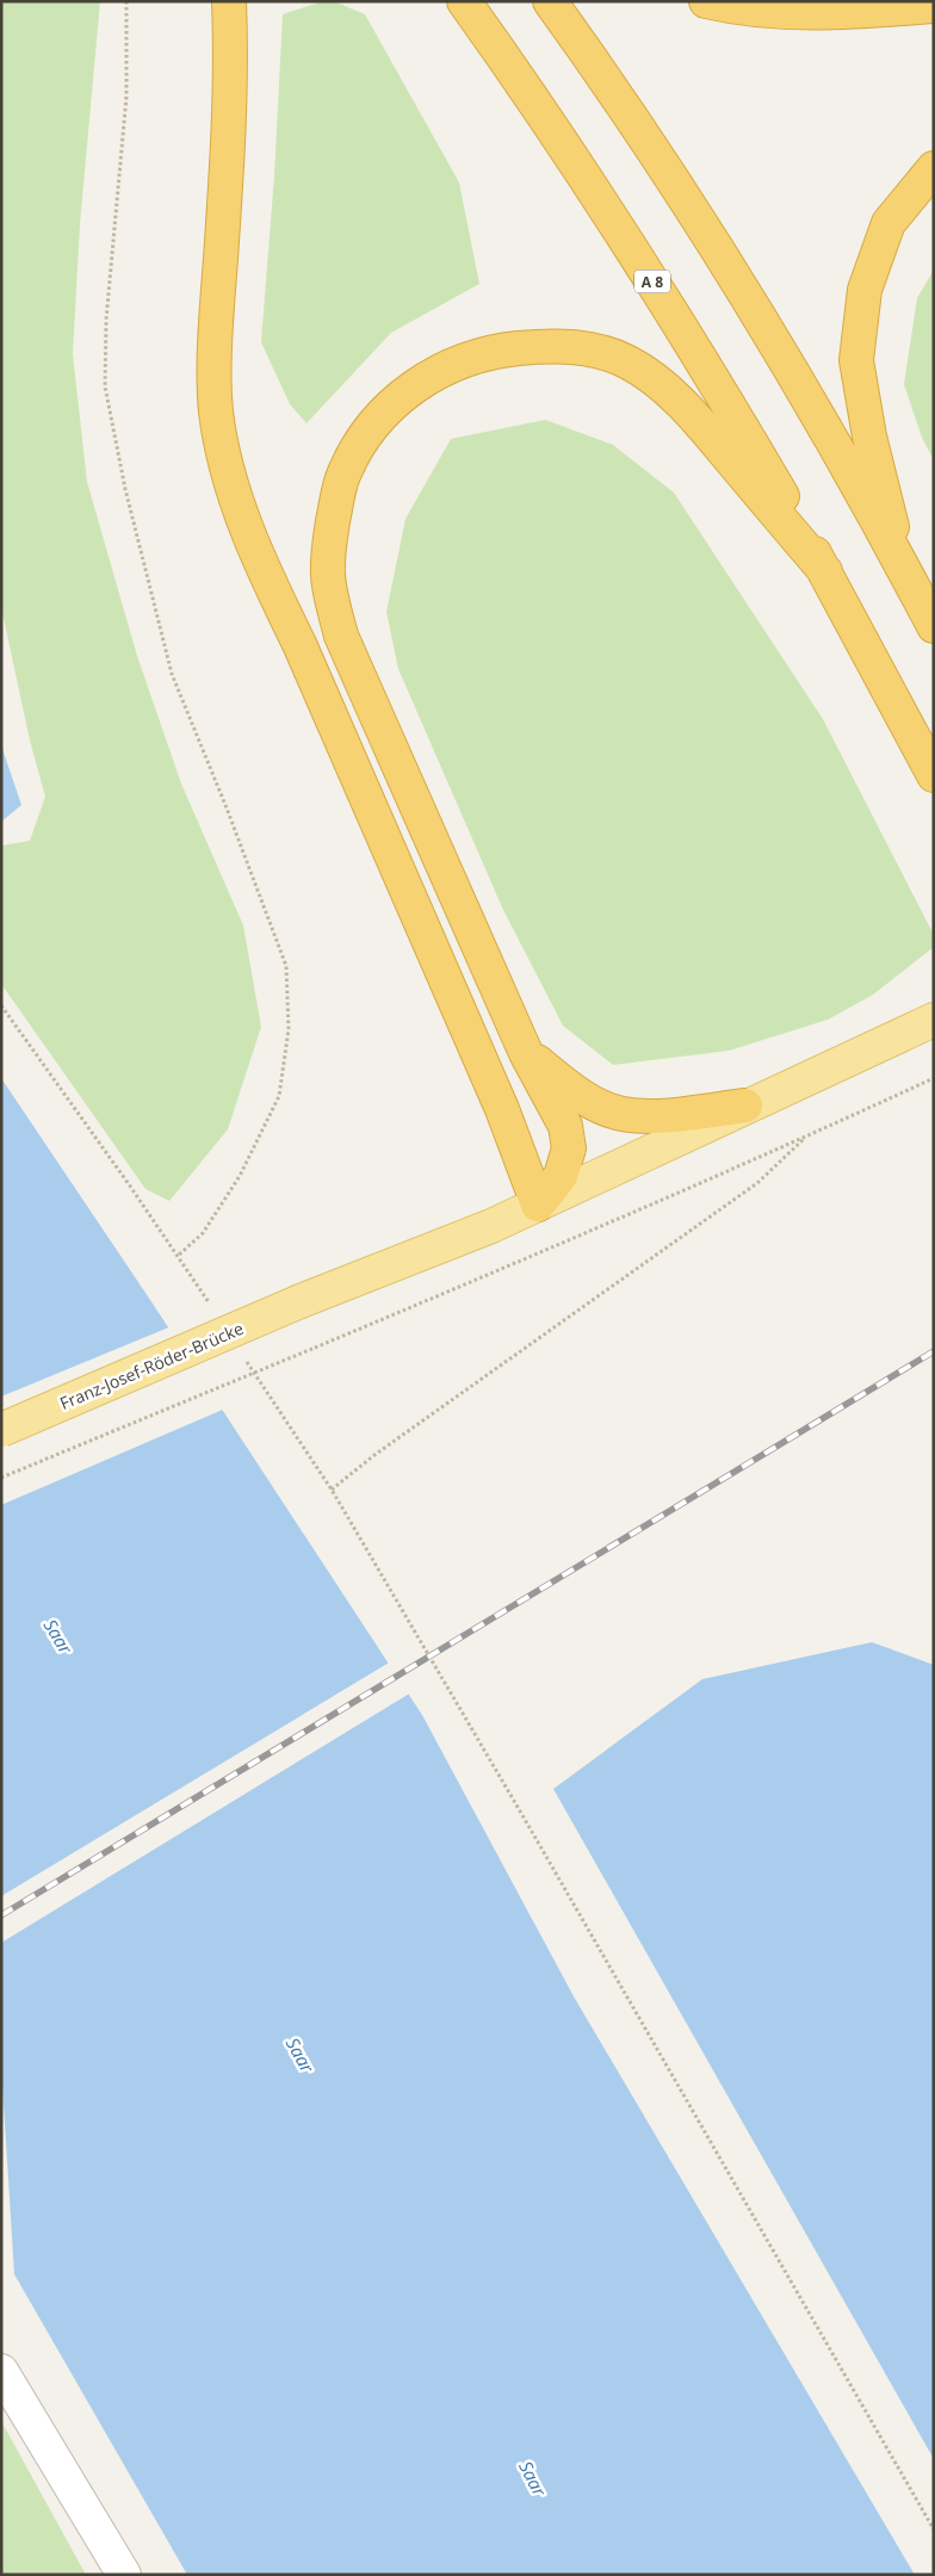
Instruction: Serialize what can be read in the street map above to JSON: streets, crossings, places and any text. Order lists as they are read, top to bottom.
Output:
{
  "streets": {
    "highway": ["A 8"],
    "main road": ["Franz-Josef-Röder-Brücke"]
  },
  "water": ["Saar"]
}
